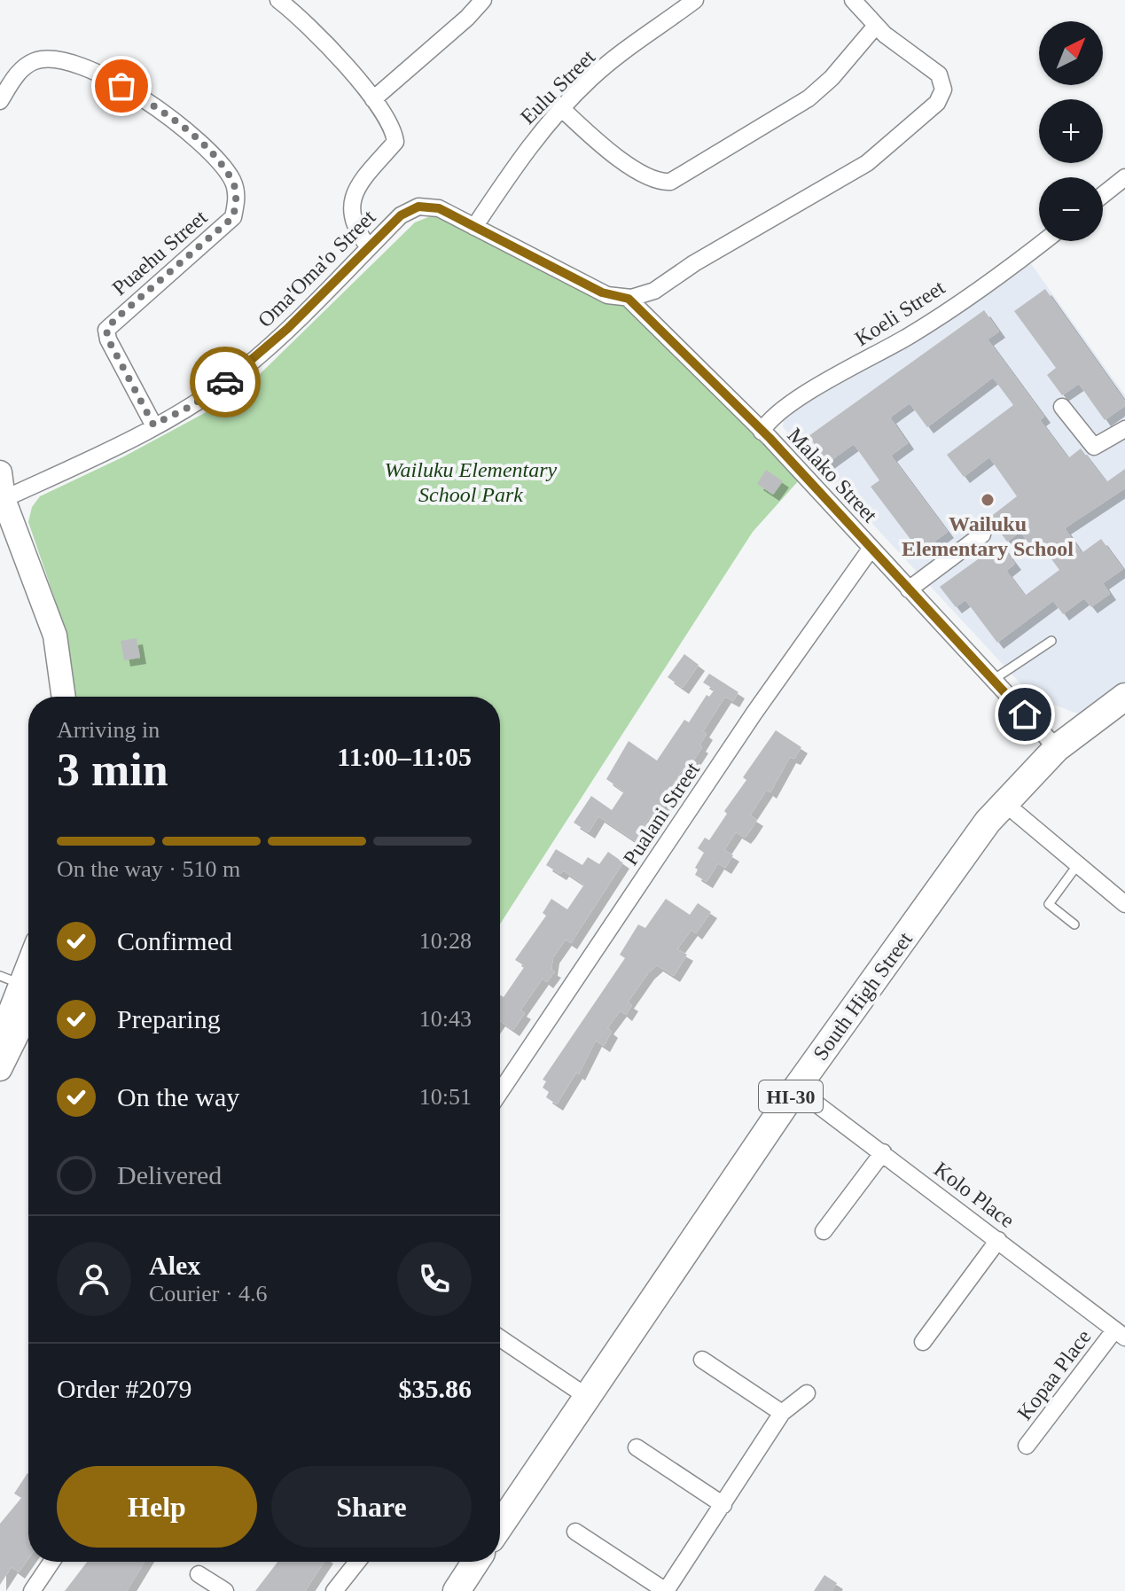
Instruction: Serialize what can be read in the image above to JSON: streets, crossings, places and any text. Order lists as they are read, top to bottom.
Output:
{
  "streets": {
    "main road": ["South High Street", "HI-30"],
    "street": [
      "Eulu Street",
      "Puaehu Street",
      "Oma'Oma'o Street",
      "Koeli Street",
      "Malako Street",
      "Pualani Street",
      "Kolo Place",
      "Kopaa Place"
    ]
  },
  "crossings": [
    ["Eulu Street", "Oma'Oma'o Street"],
    ["Puaehu Street", "Oma'Oma'o Street"],
    ["Koeli Street", "Malako Street"],
    ["Malako Street", "Pualani Street"],
    ["Malako Street", "South High Street"],
    ["South High Street", "HI-30"],
    ["South High Street", "Kolo Place"],
    ["Kolo Place", "Kopaa Place"]
  ],
  "parks": ["Wailuku Elementary School Park"],
  "places": ["Wailuku Elementary School"],
  "north": "top right",
  "page": {
    "map_buttons": ["+", "−"],
    "heading": ["3 min", "Arriving in", "11:00–11:05"],
    "panel": [
      "Alex",
      "Courier · 4.6",
      "Order #2079",
      "$35.86"
    ],
    "bar": "On the way · 510 m",
    "list": [
      ["Confirmed", "10:28"],
      ["Preparing", "10:43"],
      ["On the way", "10:51"],
      "Delivered"
    ],
    "buttons": ["Help", "Share"]
  }
}
